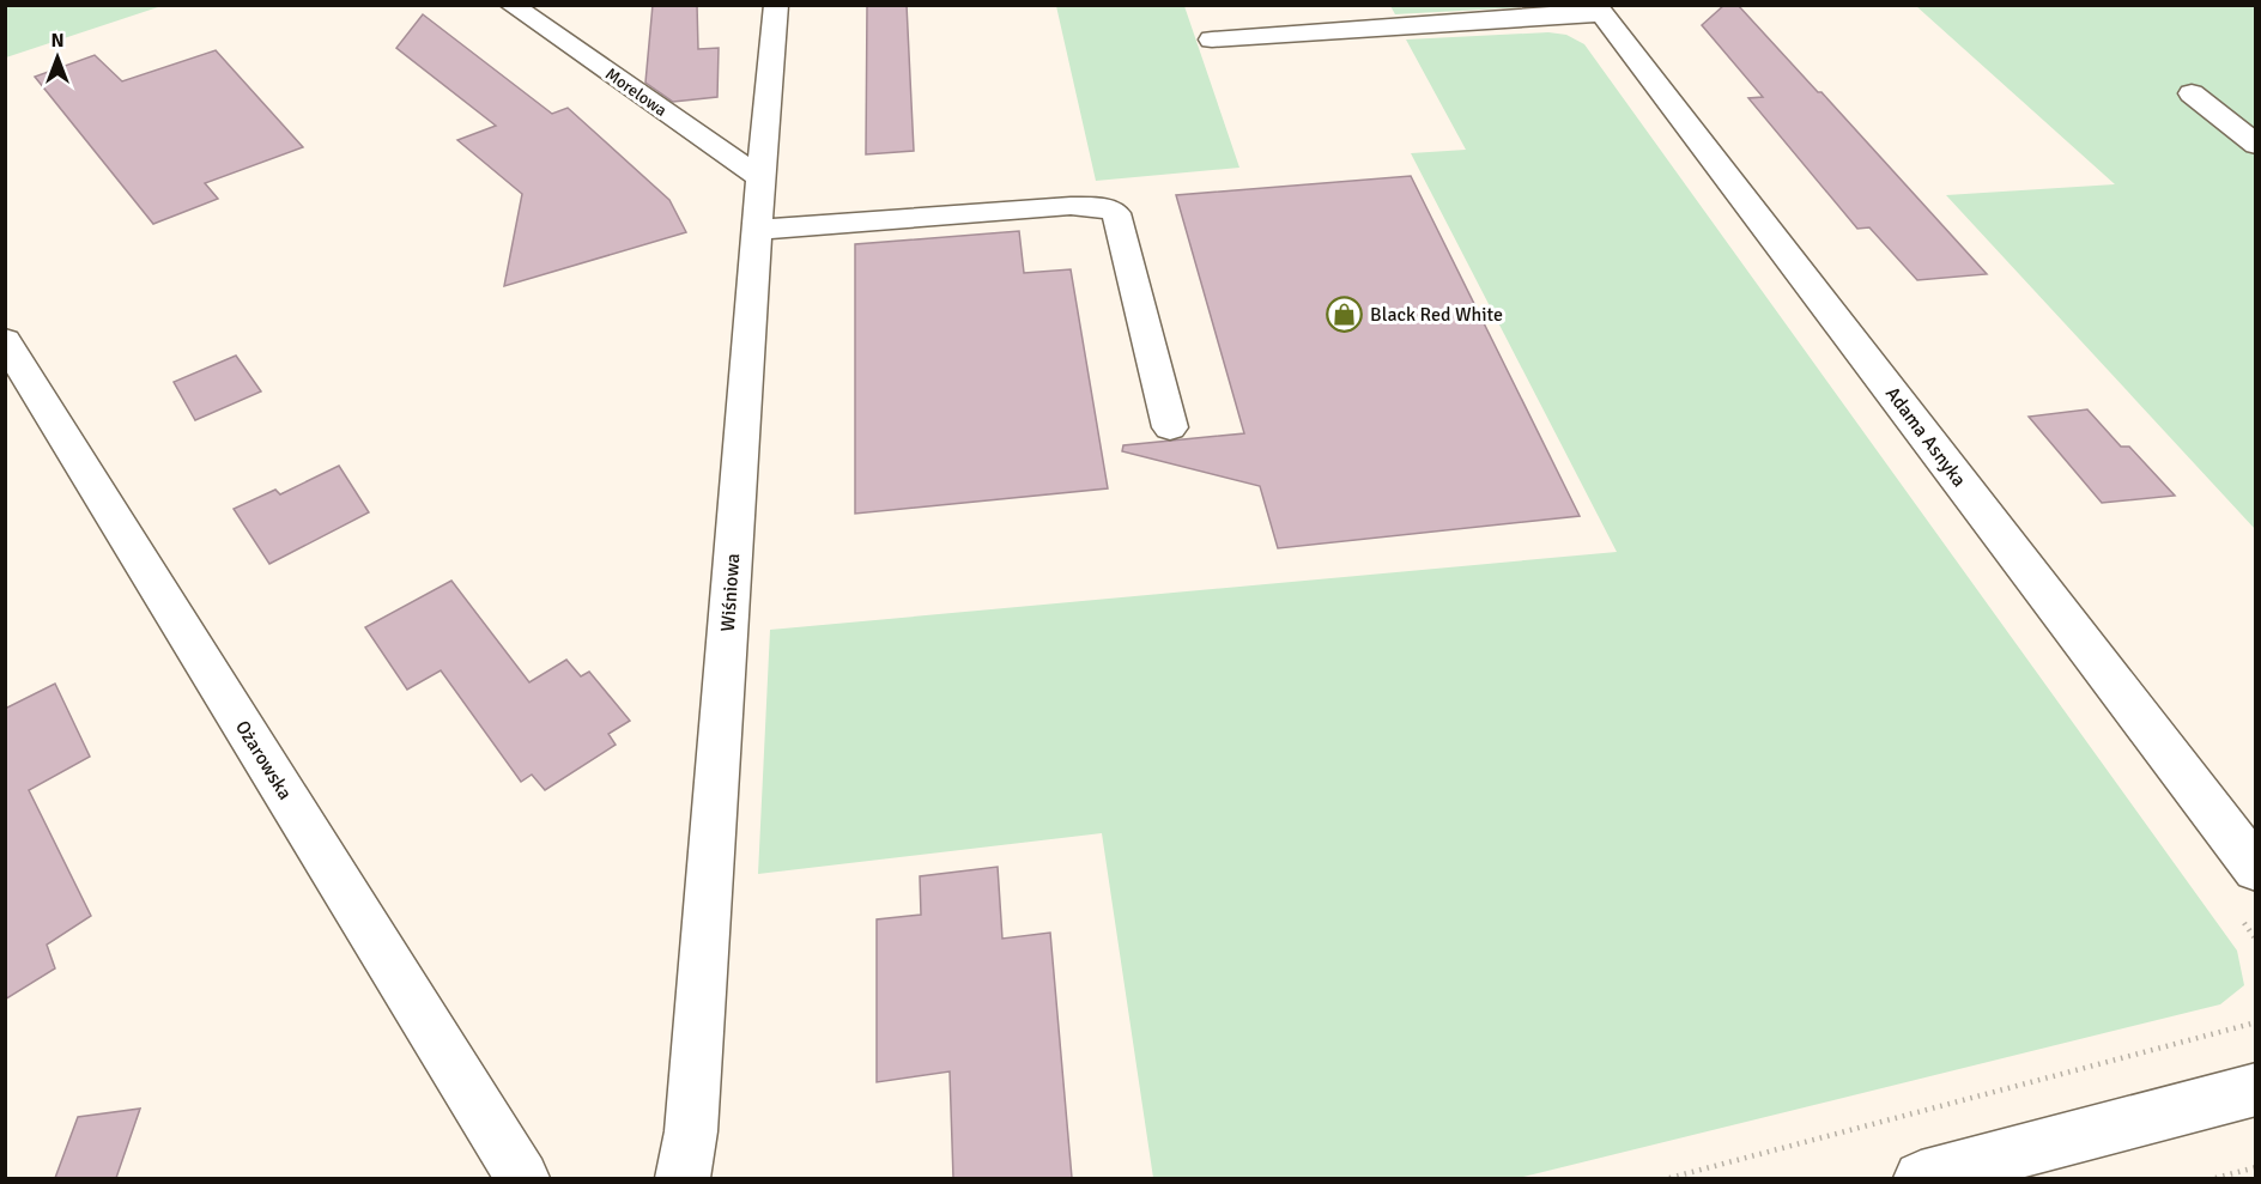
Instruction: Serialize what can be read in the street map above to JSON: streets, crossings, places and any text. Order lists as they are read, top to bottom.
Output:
{
  "streets": {
    "street": [
      "Morelowa",
      "Adama Asnyka",
      "Wiśniowa",
      "Ożarowska"
    ]
  },
  "crossings": [
    ["Morelowa", "Wiśniowa"]
  ],
  "places": {
    "shop": ["Black Red White"]
  },
  "north": "top"
}
